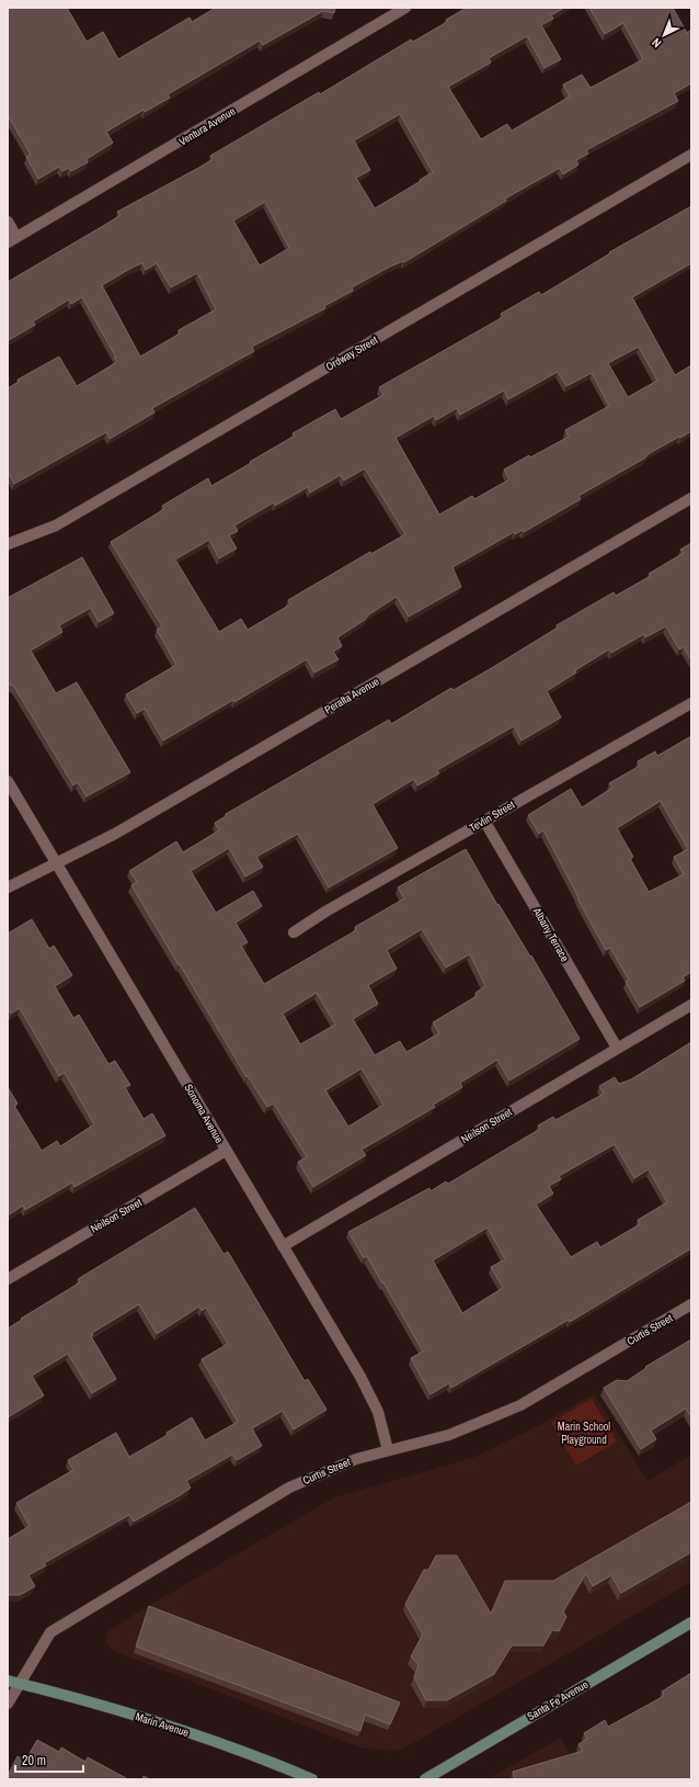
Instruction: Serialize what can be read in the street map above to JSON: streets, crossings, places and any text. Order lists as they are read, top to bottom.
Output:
{
  "streets": {
    "street": [
      "Ventura Avenue",
      "Ordway Street",
      "Peralta Avenue",
      "Tevlin Street",
      "Albany Terrace",
      "Sonoma Avenue",
      "Neilson Street",
      "Curtis Street",
      "Santa Fe Avenue",
      "Marin Avenue"
    ]
  },
  "crossings": [
    ["Peralta Avenue", "Sonoma Avenue"],
    ["Tevlin Street", "Albany Terrace"],
    ["Albany Terrace", "Neilson Street"],
    ["Sonoma Avenue", "Neilson Street"],
    ["Sonoma Avenue", "Curtis Street"],
    ["Curtis Street", "Marin Avenue"]
  ],
  "parks": ["Marin School Playground"],
  "scale_bar": "20 m",
  "north": "bottom left"
}
